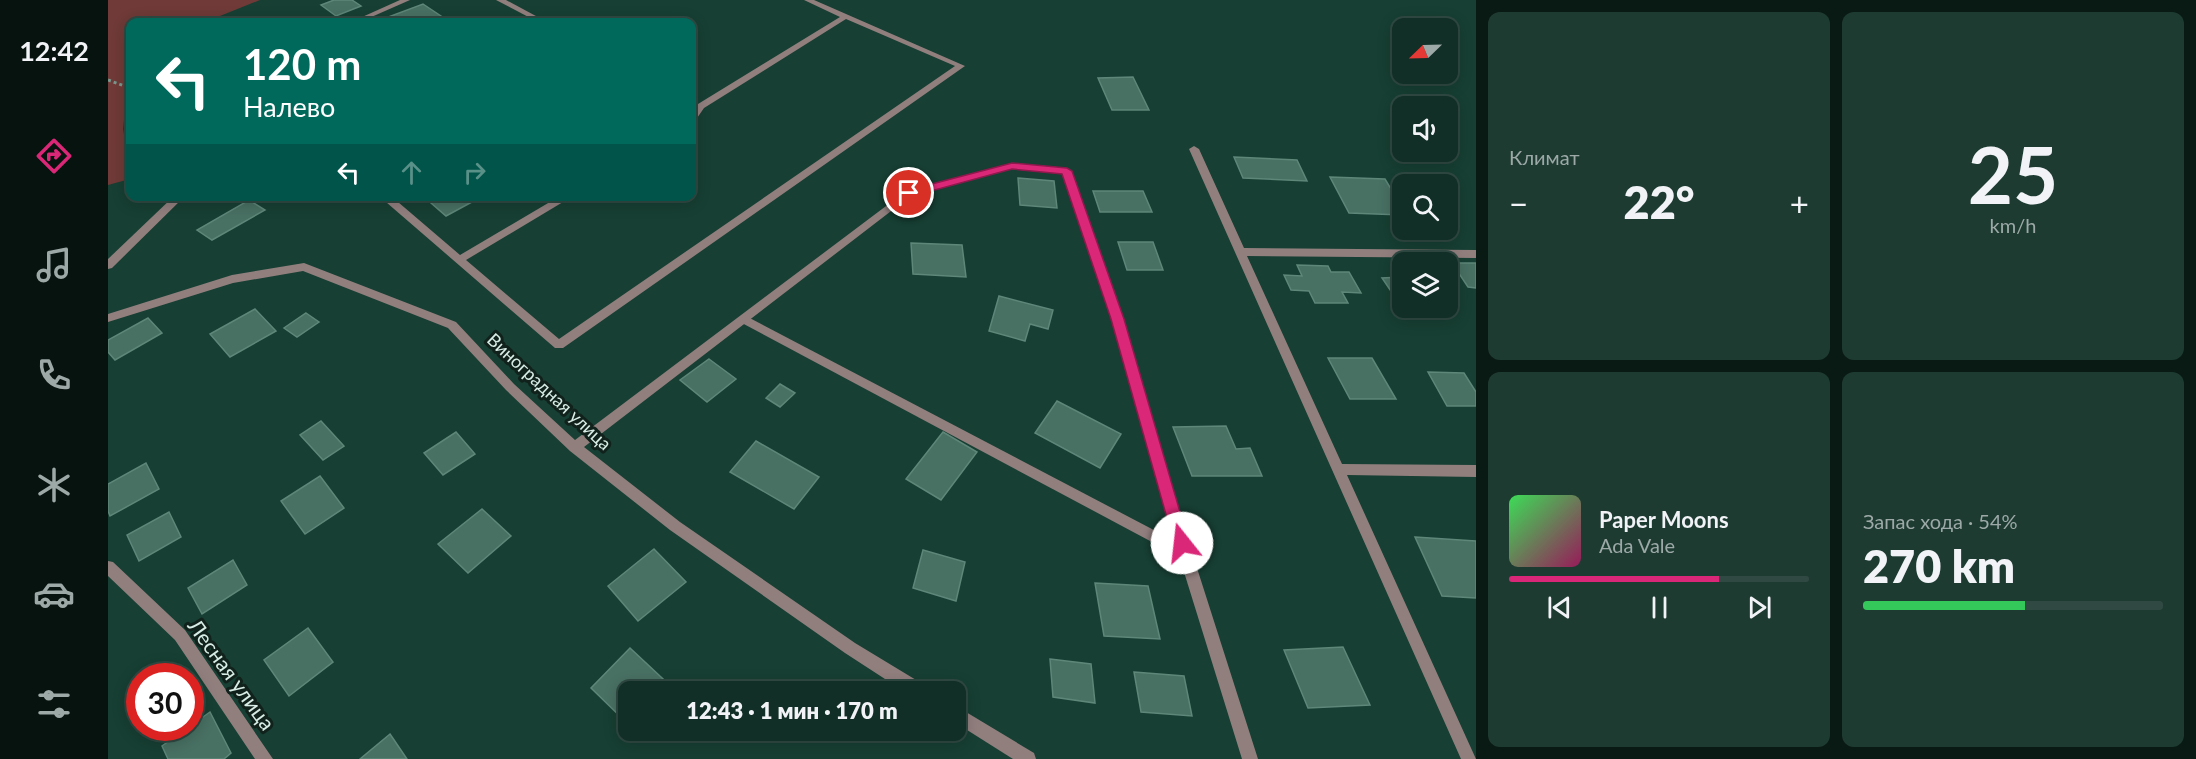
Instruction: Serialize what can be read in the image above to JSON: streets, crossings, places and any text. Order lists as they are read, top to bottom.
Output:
{
  "streets": {
    "street": ["Виноградная улица", "Лесная улица"]
  },
  "north": "bottom left",
  "page": {
    "tabs": "12:42",
    "tile": [
      "Климат",
      ["25", "km/h"],
      ["Запас хода · 54%", "270 km"]
    ],
    "turn": ["120 m", "Налево"],
    "heat": ["−", "22°", "+"],
    "song": ["Paper Moons", "Ada Vale"],
    "limit": "30",
    "trip": "12:43 · 1 мин · 170 m"
  }
}
